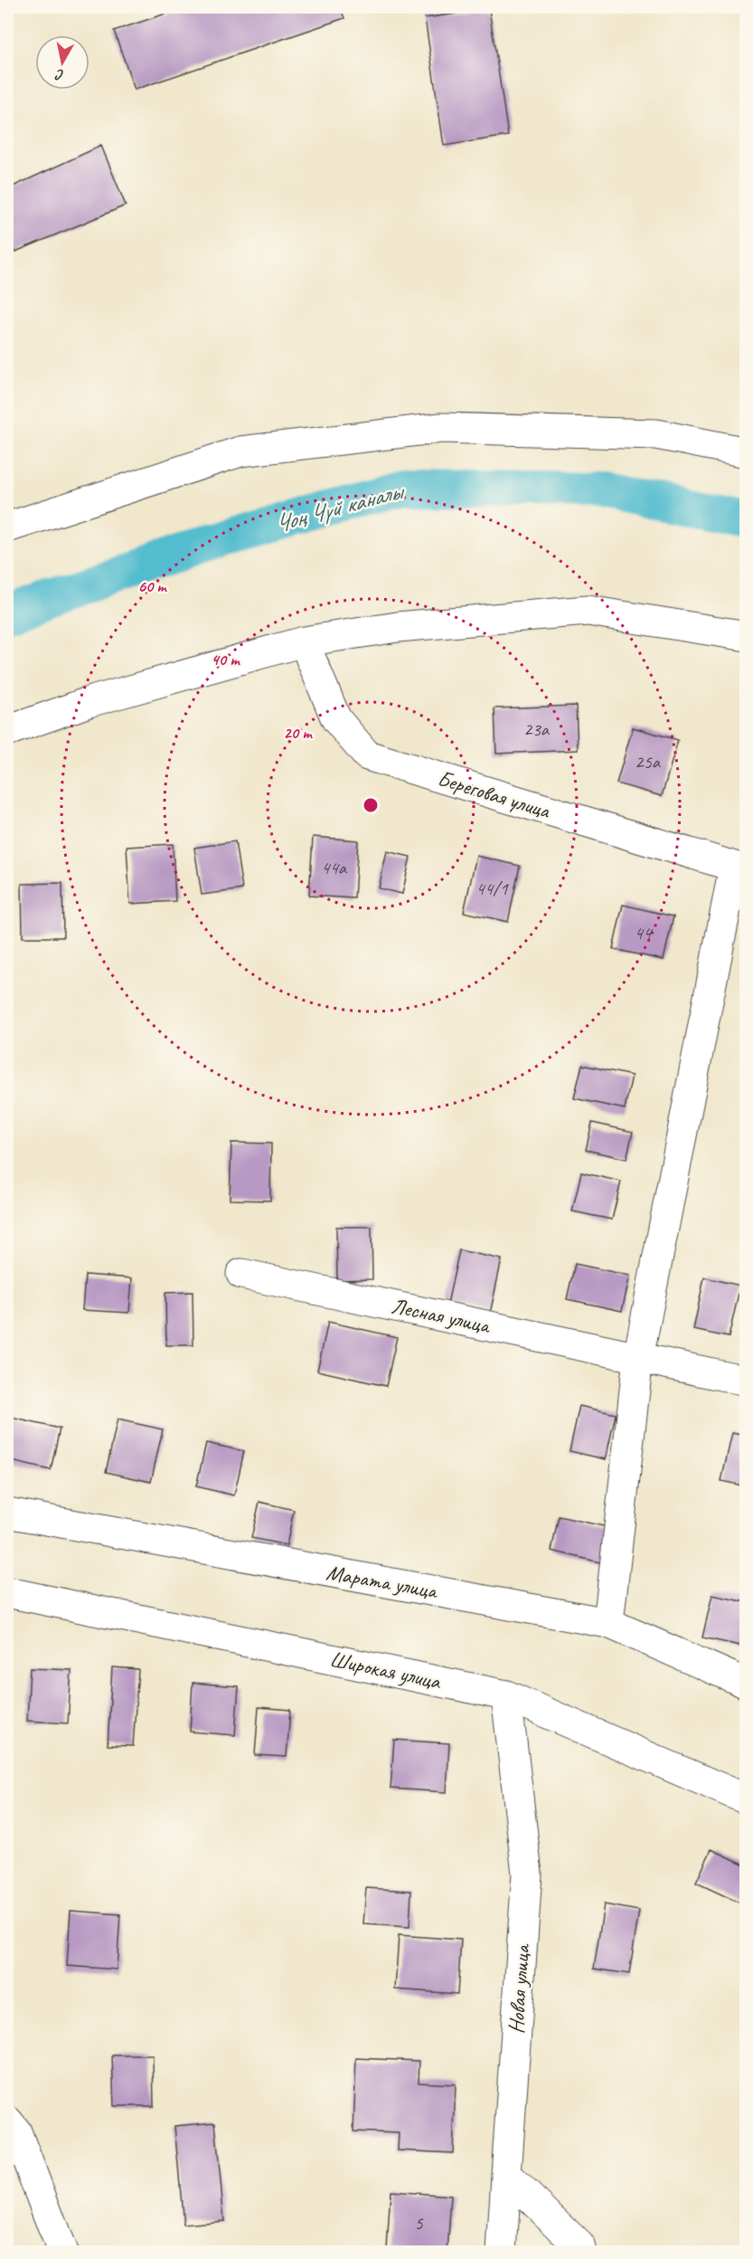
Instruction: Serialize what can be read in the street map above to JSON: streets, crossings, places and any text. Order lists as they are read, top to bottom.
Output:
{
  "streets": {
    "street": [
      "Береговая улица",
      "Лесная улица",
      "Марата улица",
      "Широкая улица",
      "Новая улица"
    ]
  },
  "crossings": [
    ["Широкая улица", "Новая улица"]
  ],
  "water": ["Чоң Чүй каналы"],
  "house_numbers": [
    "23а",
    "25а",
    "44а",
    "44/1",
    "44",
    "5"
  ],
  "north": "bottom",
  "rings": ["60 m", "40 m", "20 m"]
}
